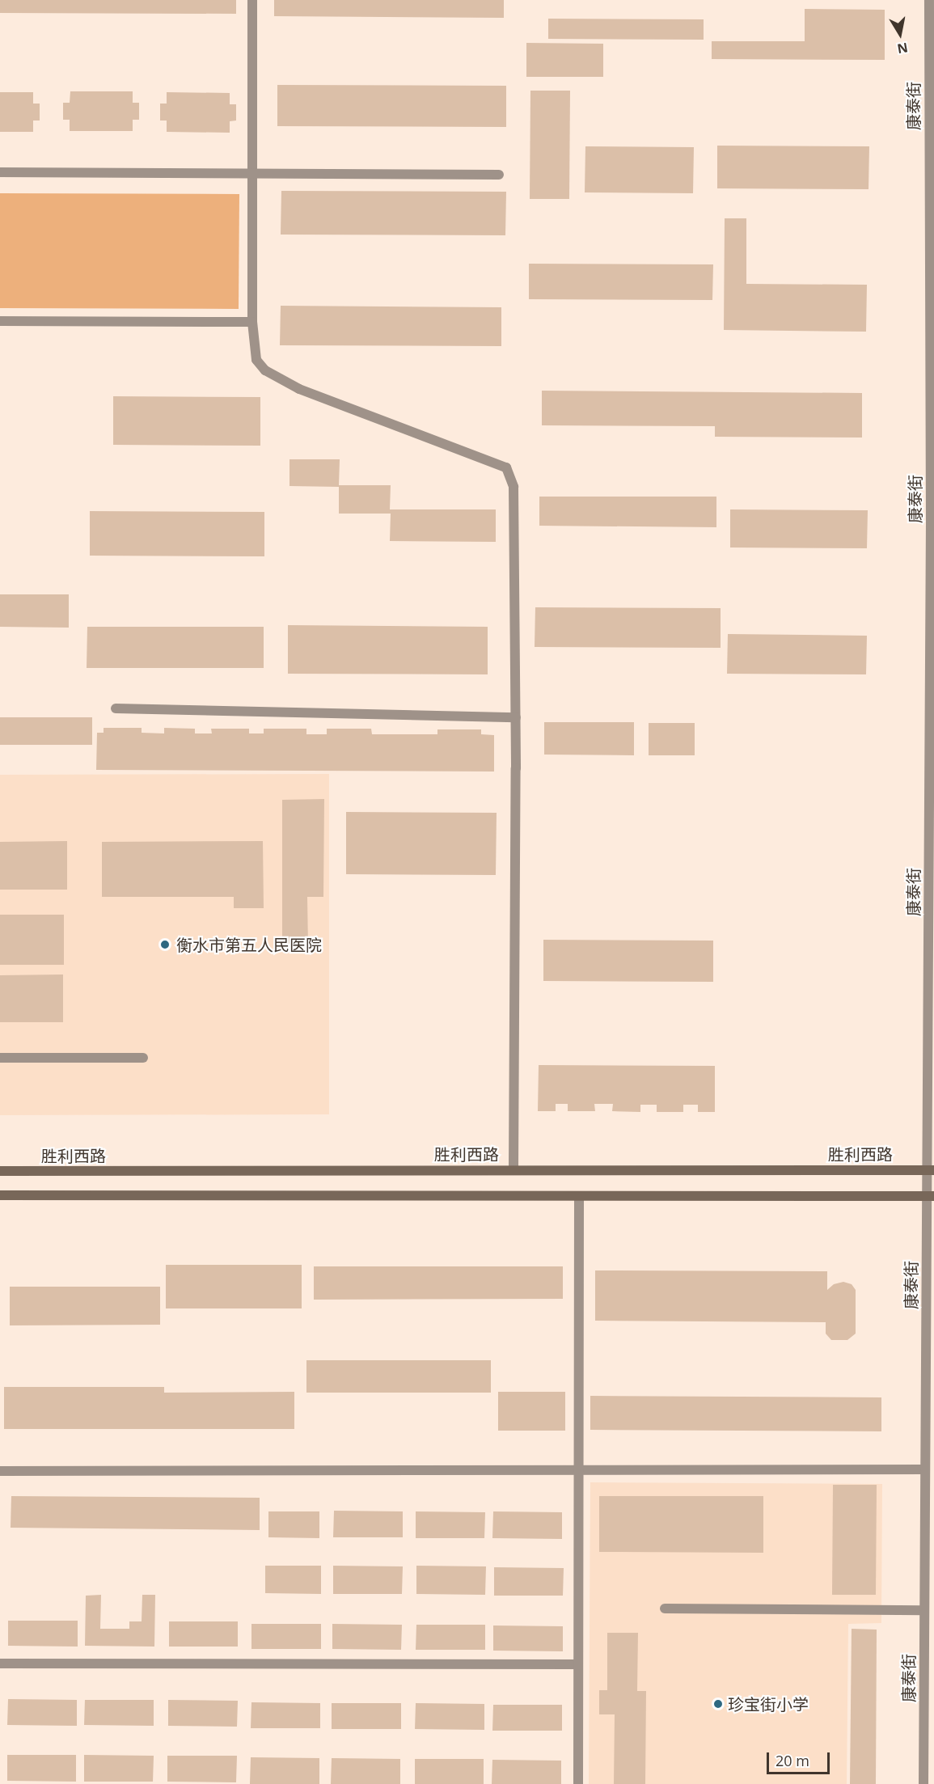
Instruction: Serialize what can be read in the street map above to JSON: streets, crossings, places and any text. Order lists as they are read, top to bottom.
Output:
{
  "streets": {
    "main road": ["胜利西路"],
    "street": ["康泰街"]
  },
  "crossings": [
    ["康泰街", "胜利西路"]
  ],
  "places": ["衡水市第五人民医院", "珍宝街小学"],
  "scale_bar": "20 m",
  "north": "bottom"
}
